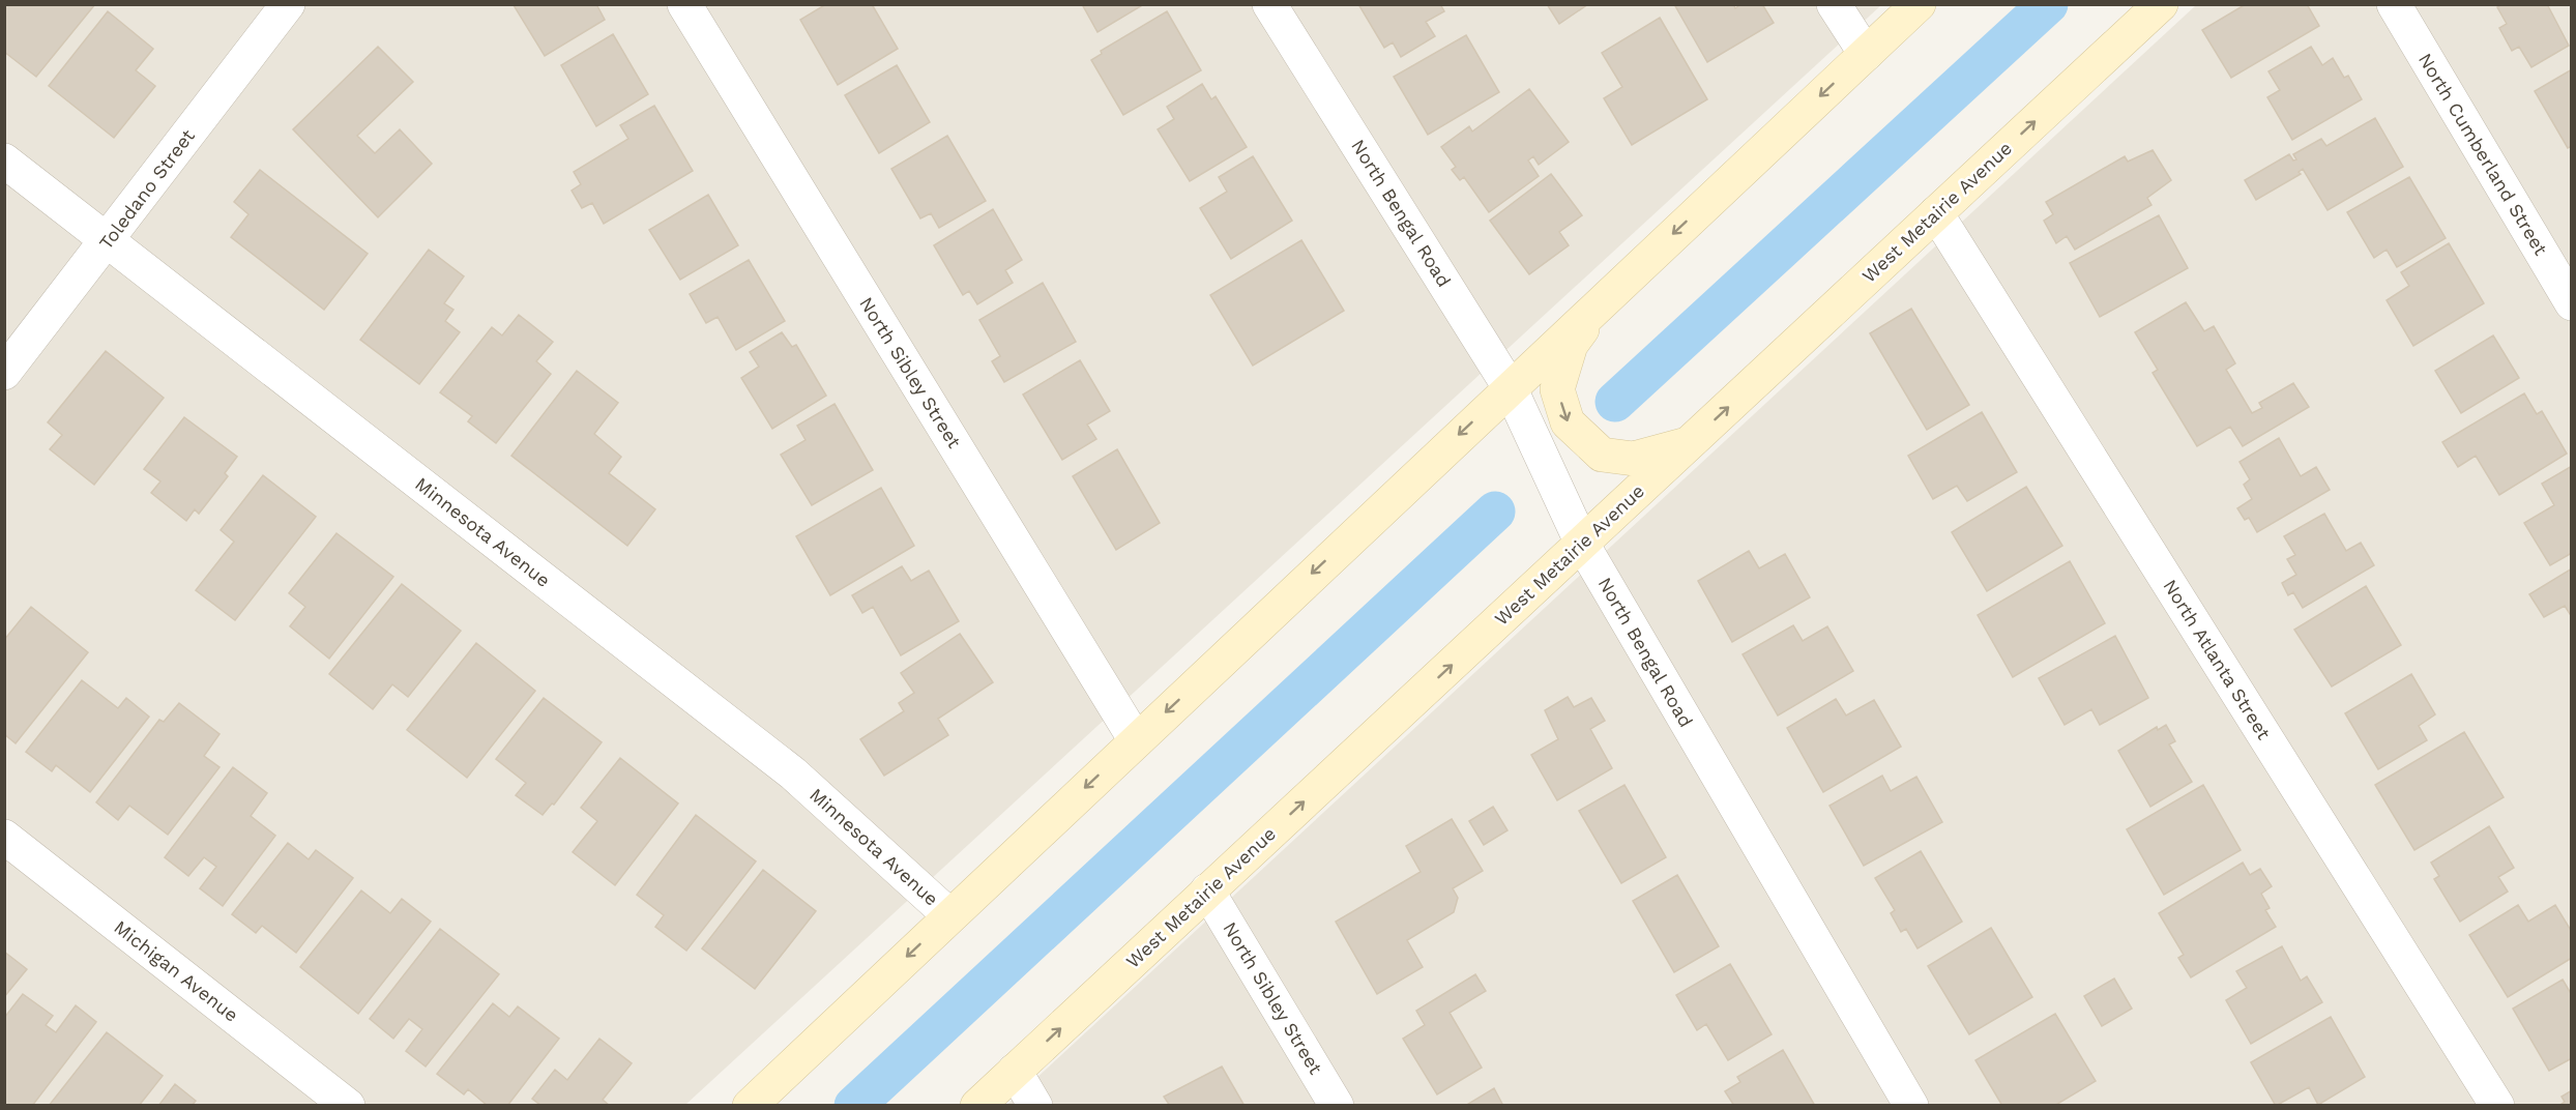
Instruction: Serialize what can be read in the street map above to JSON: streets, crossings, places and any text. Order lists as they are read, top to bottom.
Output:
{
  "streets": {
    "main road": ["West Metairie Avenue"],
    "street": [
      "North Cumberland Street",
      "Toledano Street",
      "North Bengal Road",
      "North Sibley Street",
      "Minnesota Avenue",
      "North Atlanta Street",
      "Michigan Avenue"
    ]
  },
  "crossings": [
    ["Toledano Street", "Minnesota Avenue"],
    ["West Metairie Avenue", "North Bengal Road"],
    ["West Metairie Avenue", "North Sibley Street"],
    ["West Metairie Avenue", "North Atlanta Street"]
  ]
}
